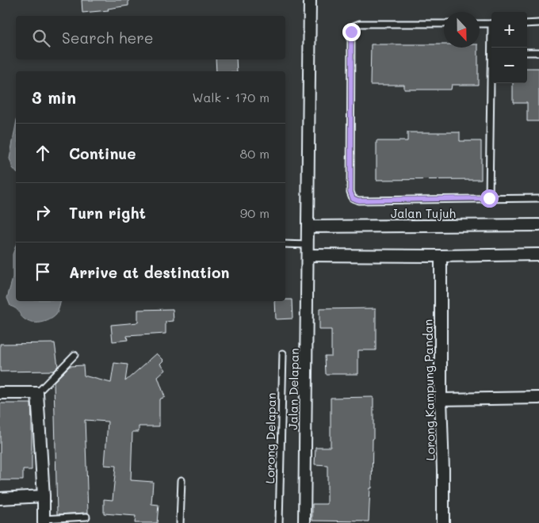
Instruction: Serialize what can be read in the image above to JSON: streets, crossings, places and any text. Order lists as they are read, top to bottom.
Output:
{
  "streets": {
    "street": ["Jalan Tujuh", "Jalan Delapan", "Lorong Kampung Pandan"],
    "lane": ["Lorong Delapan"]
  },
  "crossings": [
    ["Jalan Tujuh", "Jalan Delapan"]
  ],
  "north": "bottom",
  "page": {
    "map_buttons": ["+", "−"],
    "search": "Search here",
    "heading": ["3 min", "Walk · 170 m"],
    "list": [
      ["Continue", "80 m"],
      ["Turn right", "90 m"],
      "Arrive at destination"
    ]
  }
}
